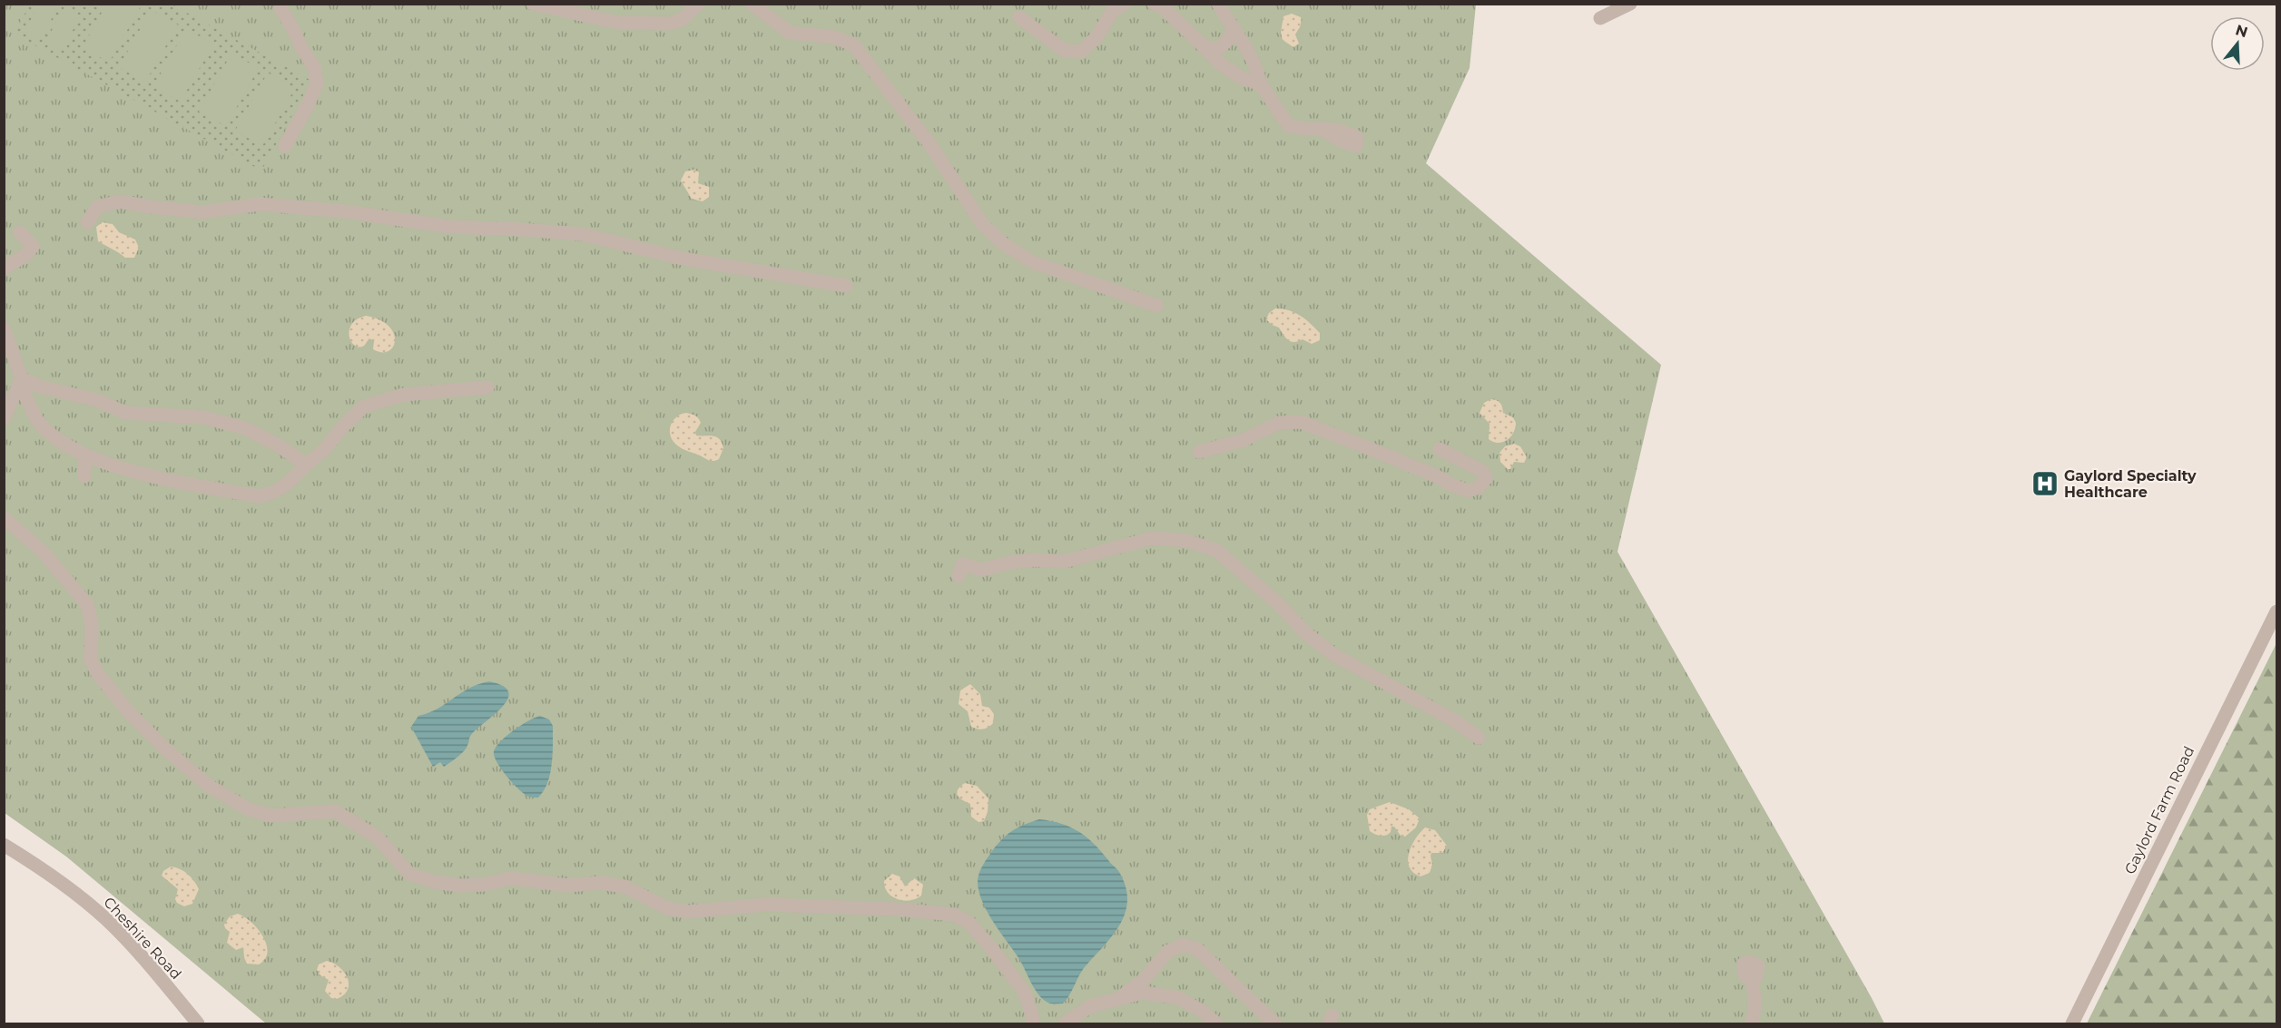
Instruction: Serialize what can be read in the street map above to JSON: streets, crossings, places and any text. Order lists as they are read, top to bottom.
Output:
{
  "streets": {
    "street": ["Gaylord Farm Road", "Cheshire Road"]
  },
  "places": {
    "hospital": ["Gaylord Specialty Healthcare"]
  },
  "north": "top"
}
